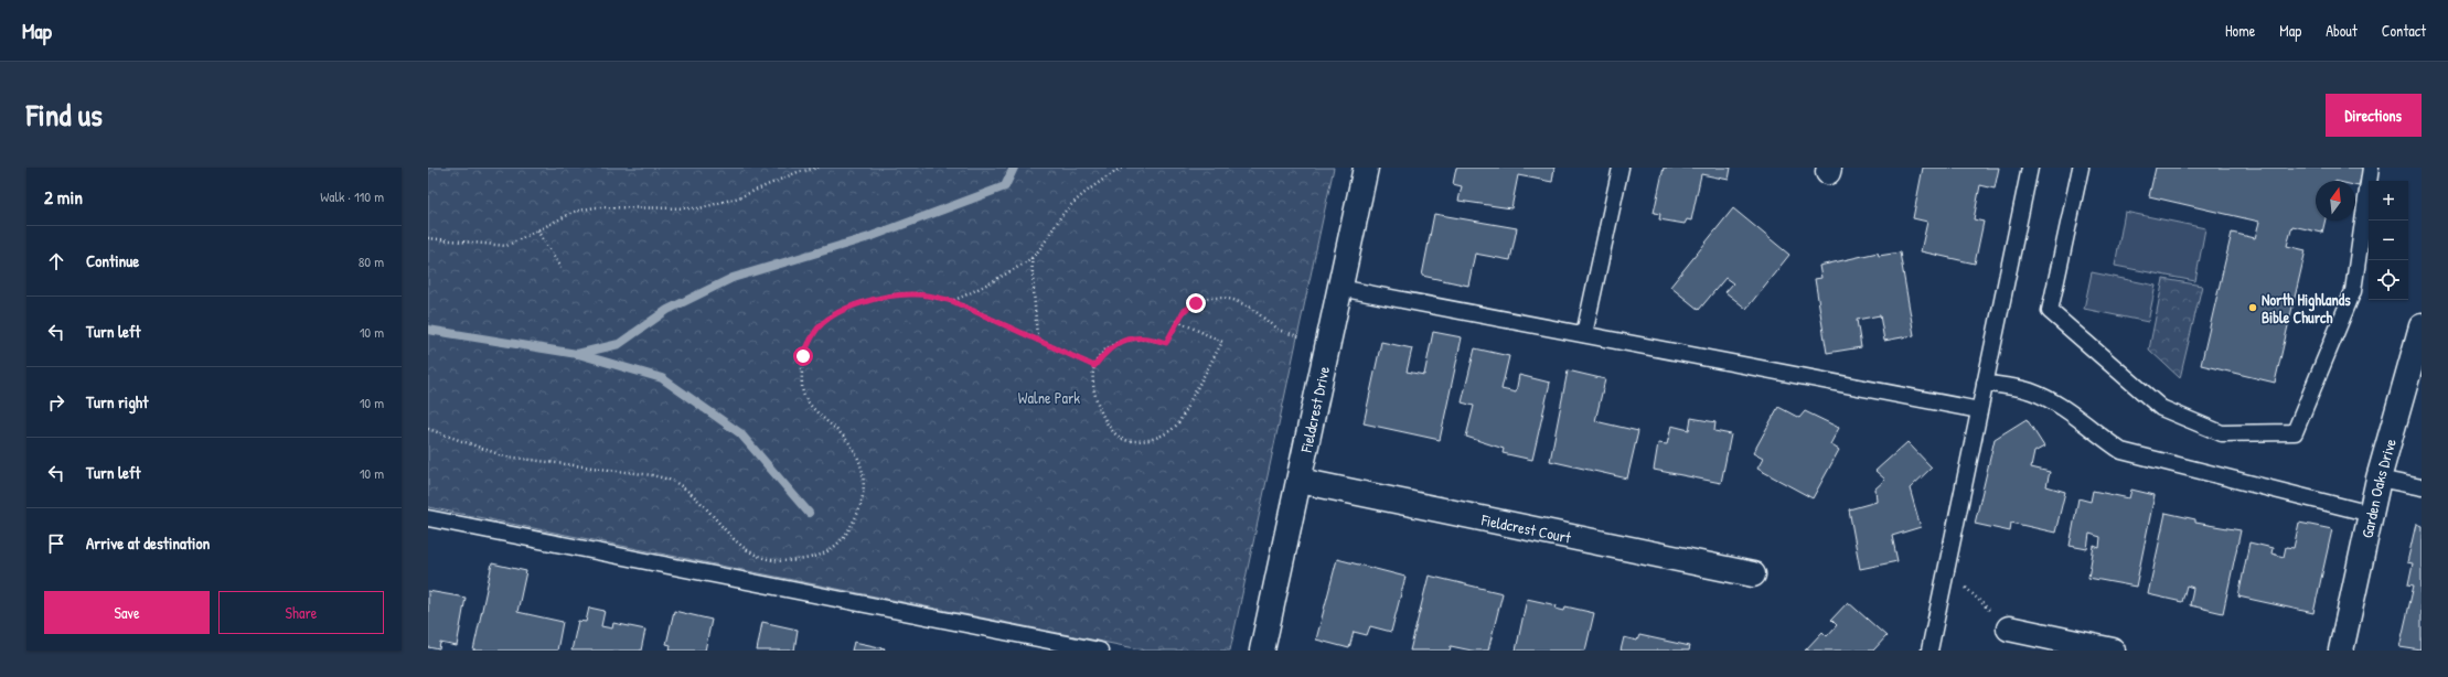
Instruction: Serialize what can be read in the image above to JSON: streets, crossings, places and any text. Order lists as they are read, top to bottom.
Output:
{
  "streets": {
    "street": ["Fieldcrest Drive", "Garden Oaks Drive", "Fieldcrest Court"]
  },
  "crossings": [
    ["Fieldcrest Drive", "Fieldcrest Court"]
  ],
  "parks": ["Walne Park"],
  "places": ["North Highlands Bible Church"],
  "north": "top",
  "page": {
    "header": "Map",
    "nav": [
      "Home",
      "Map",
      "About",
      "Contact"
    ],
    "title": "Find us",
    "buttons": [
      "Directions",
      ["Save", "Share"]
    ],
    "heading": ["2 min", "Walk · 110 m"],
    "map_buttons": ["+", "−"],
    "list": [
      ["Continue", "80 m"],
      ["Turn left", "10 m"],
      ["Turn right", "10 m"],
      ["Turn left", "10 m"],
      "Arrive at destination"
    ]
  }
}
